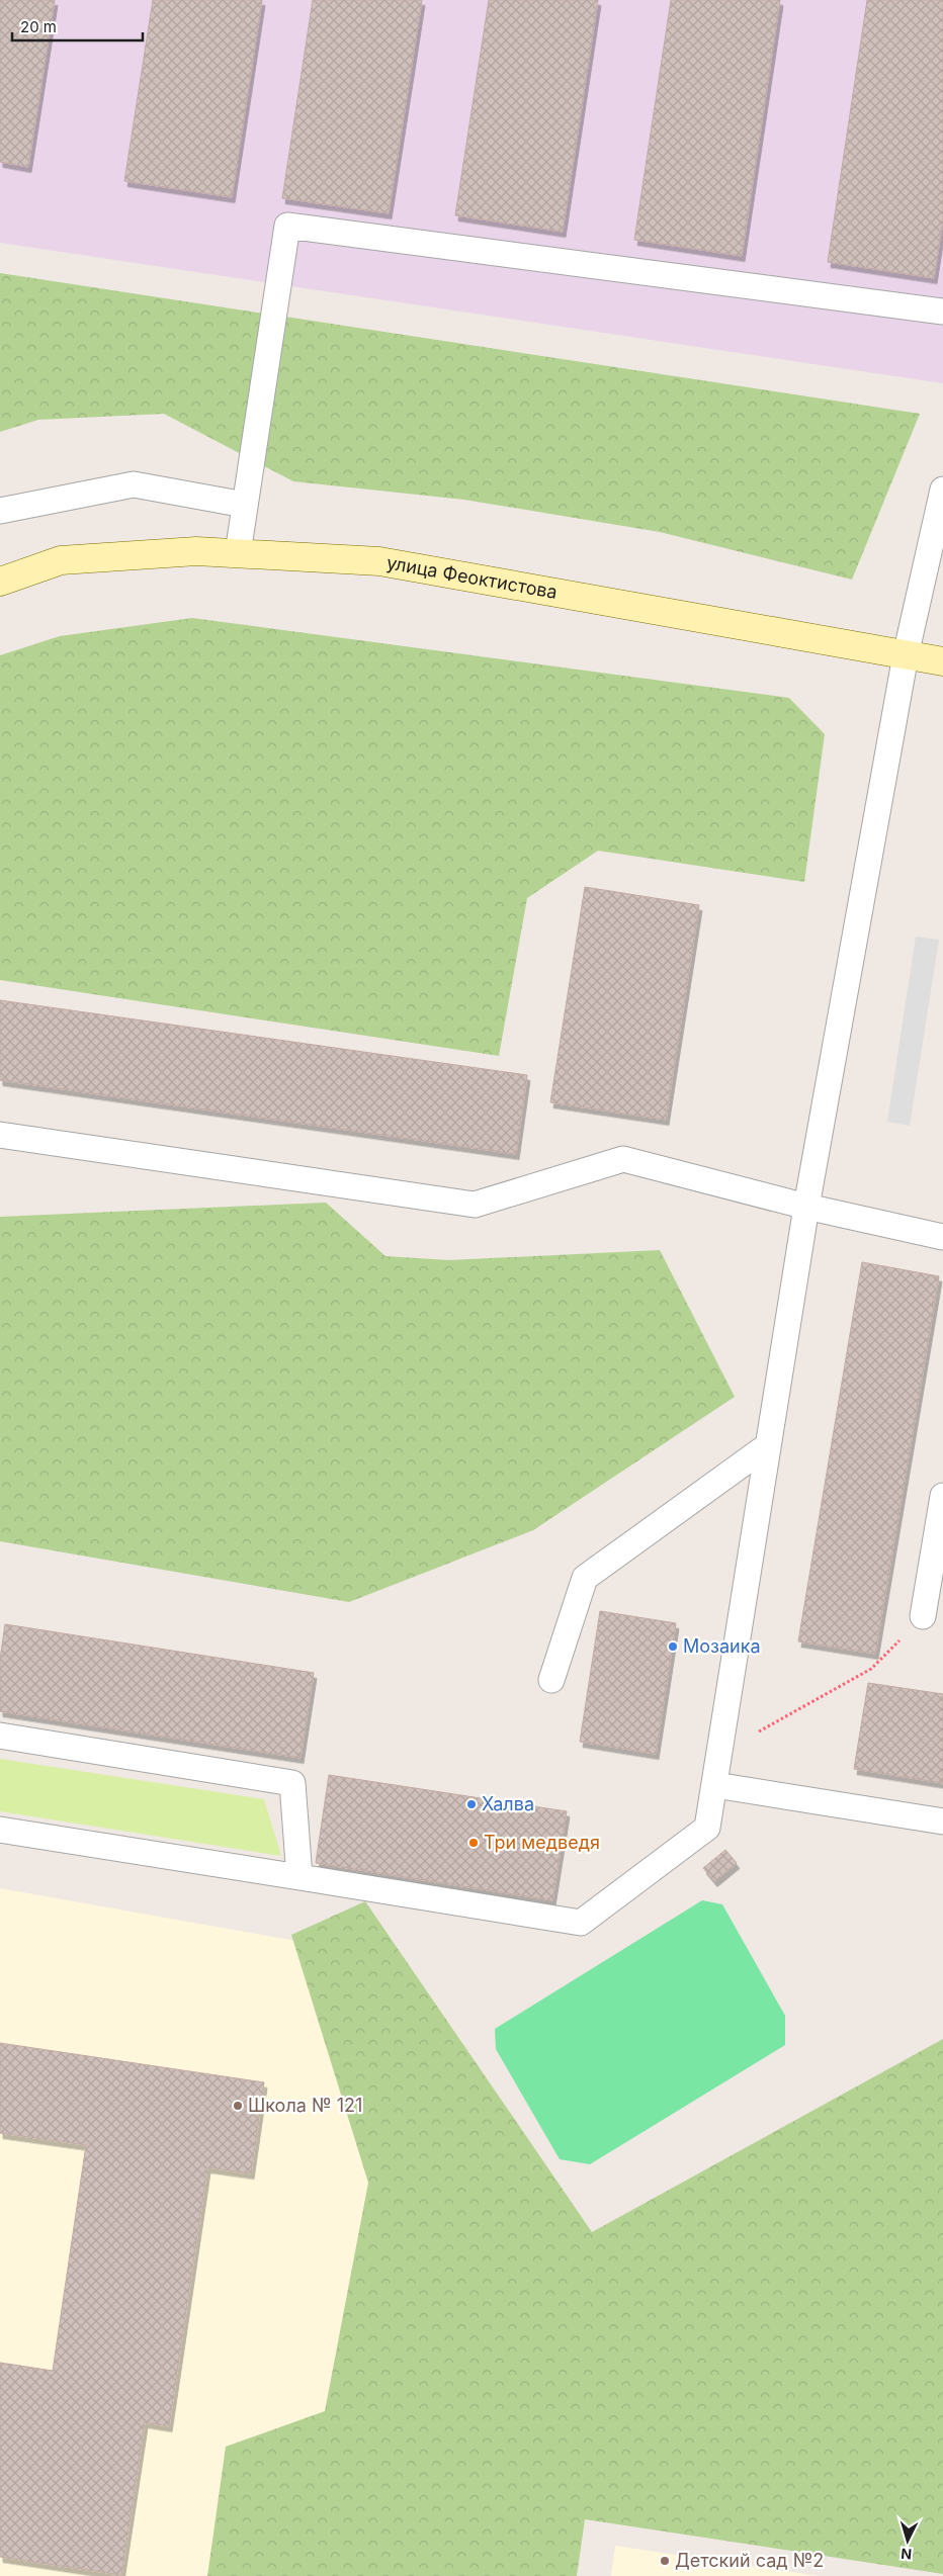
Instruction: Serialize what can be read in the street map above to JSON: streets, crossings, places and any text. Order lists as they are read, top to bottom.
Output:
{
  "streets": {
    "street": ["улица Феоктистова"]
  },
  "places": [
    "Мозаика",
    "Халва",
    "Три медведя",
    "Школа № 121",
    "Детский сад №2"
  ],
  "scale_bar": "20 m",
  "north": "bottom"
}
